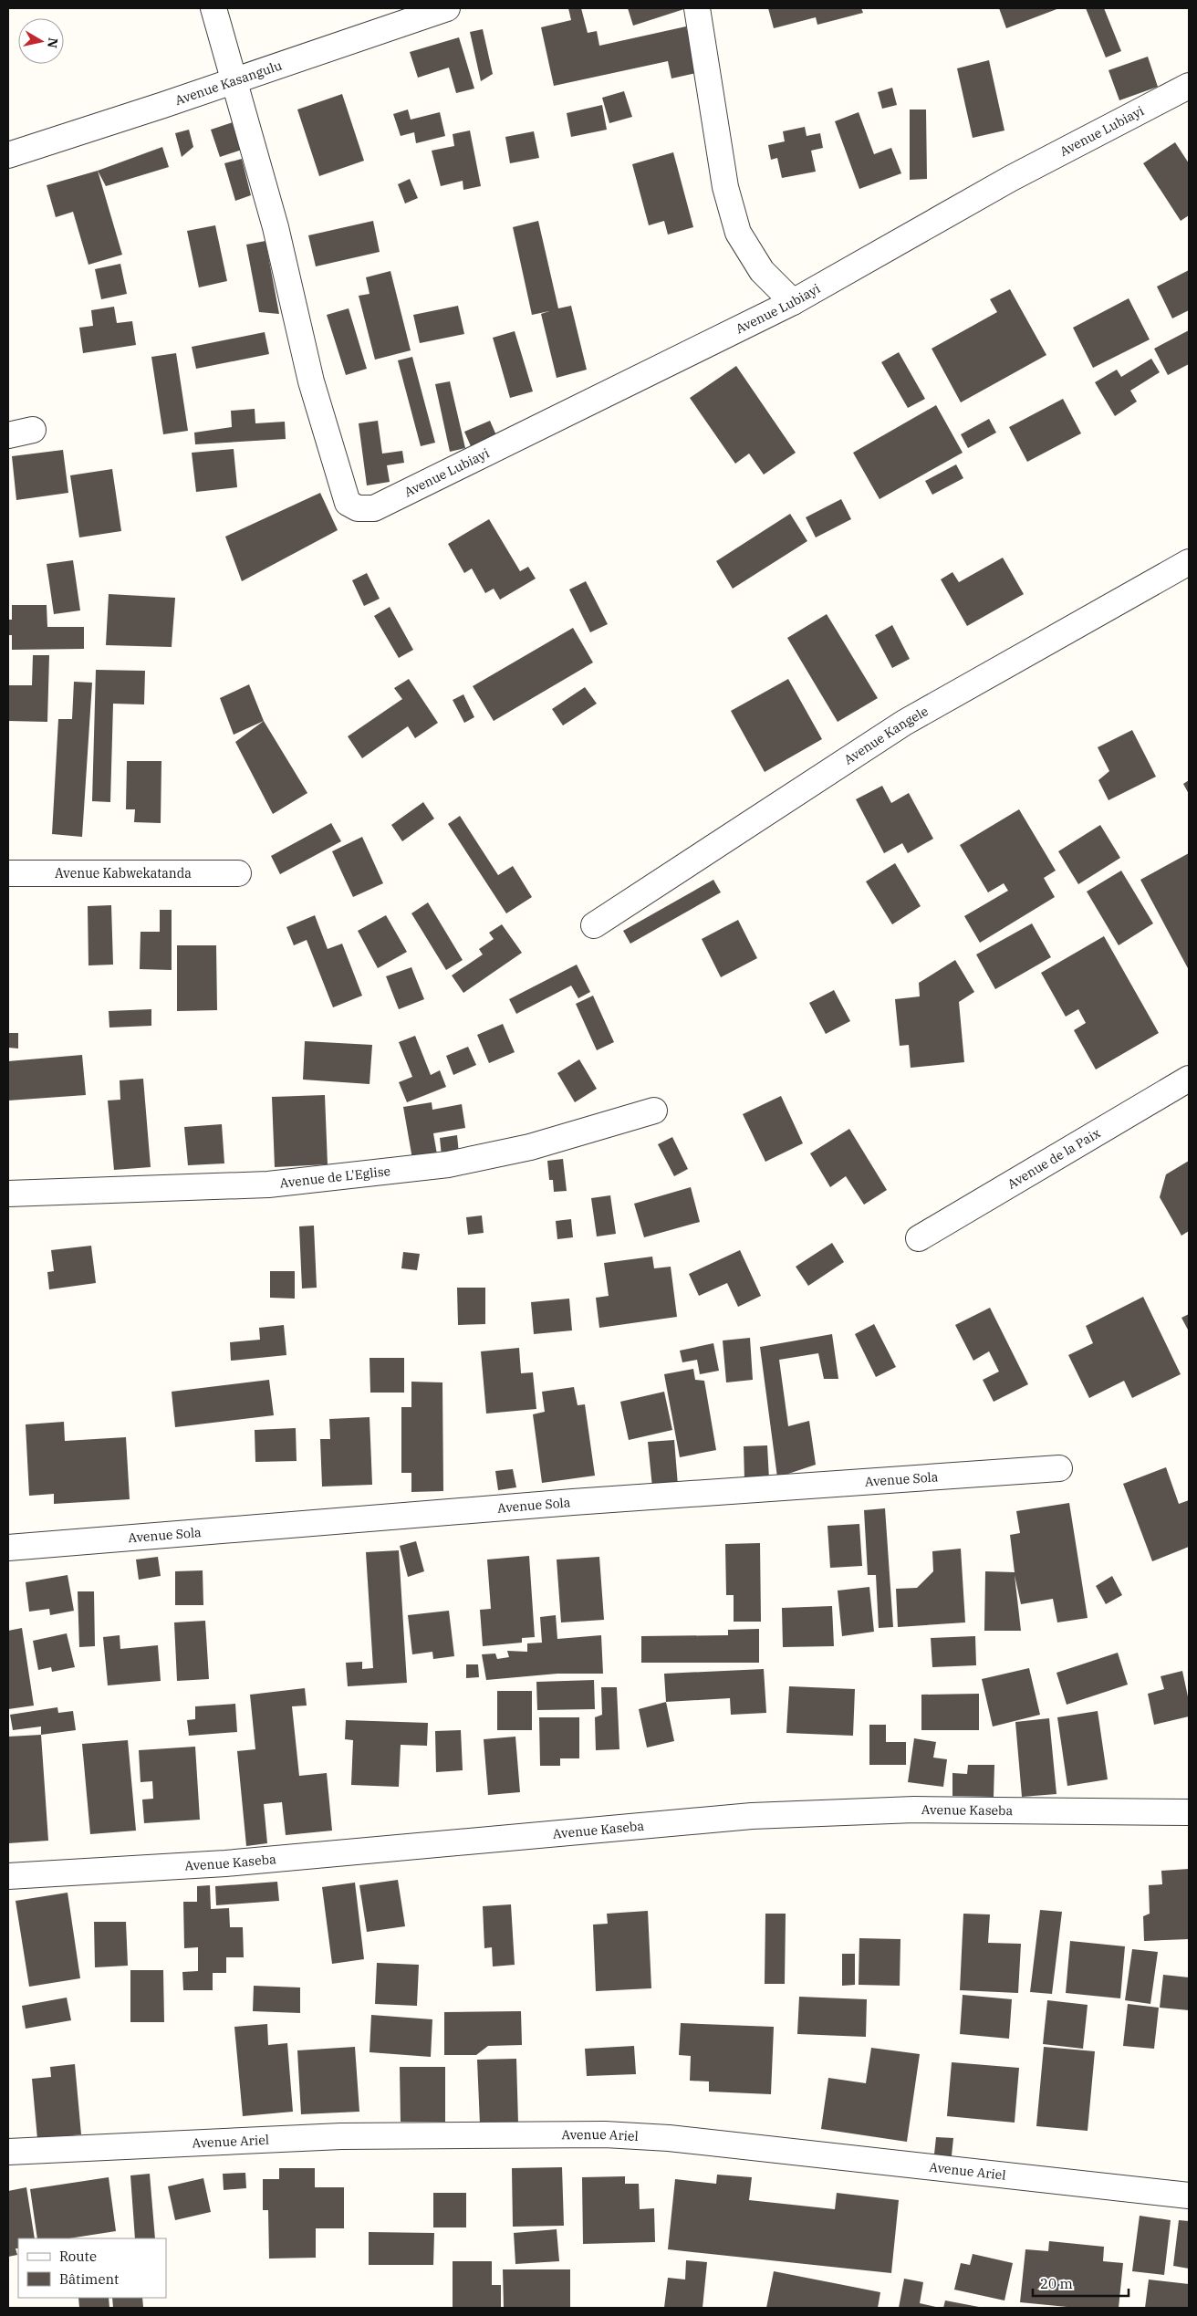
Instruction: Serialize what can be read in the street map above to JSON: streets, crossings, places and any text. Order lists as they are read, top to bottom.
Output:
{
  "streets": {
    "street": [
      "Avenue Kasangulu",
      "Avenue Lubiayi",
      "Avenue Kangele",
      "Avenue Kabwekatanda",
      "Avenue de la Paix",
      "Avenue de L'Eglise",
      "Avenue Sola",
      "Avenue Kaseba",
      "Avenue Ariel"
    ]
  },
  "crossings": [
    ["Avenue Kasangulu", "Avenue Lubiayi"]
  ],
  "legend": ["Route", "Bâtiment"],
  "scale_bar": "20 m",
  "north": "right"
}
